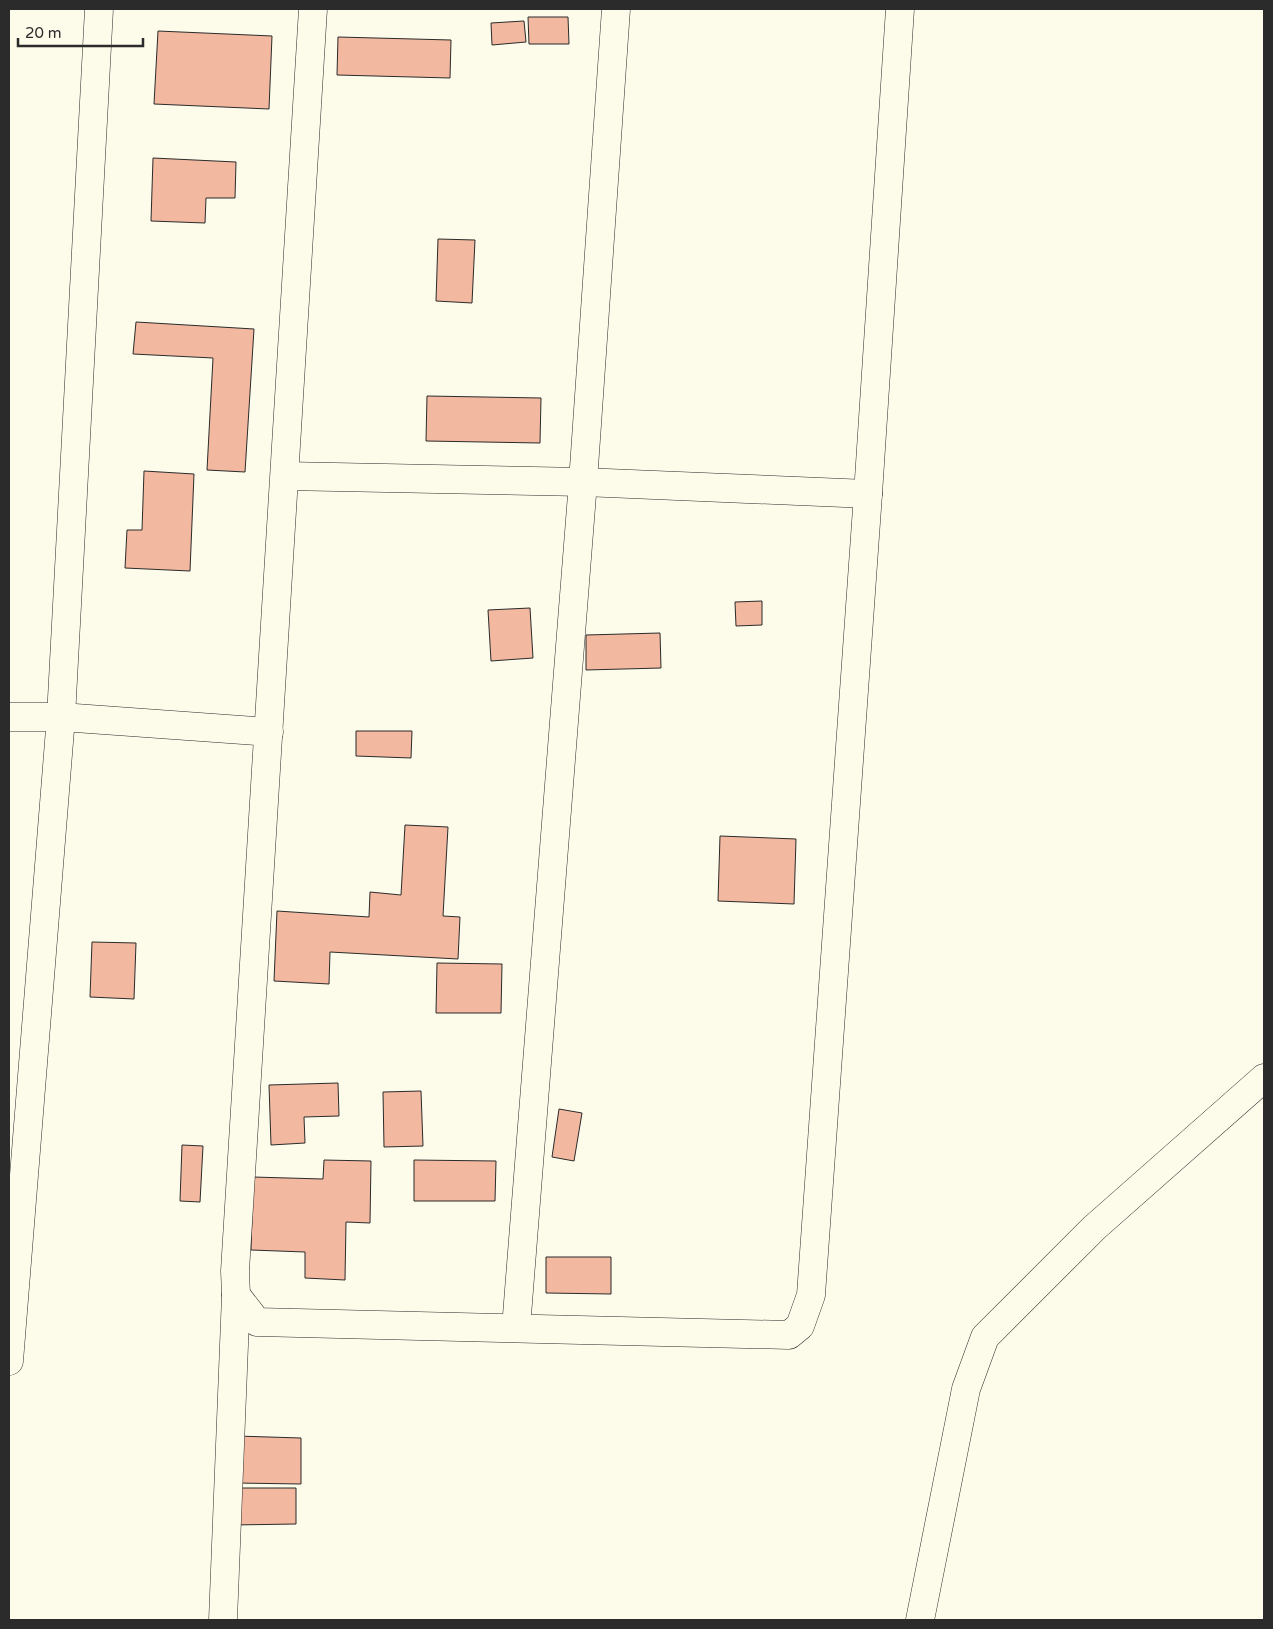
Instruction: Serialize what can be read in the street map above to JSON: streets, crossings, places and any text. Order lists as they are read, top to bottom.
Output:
{
  "scale_bar": "20 m"
}
